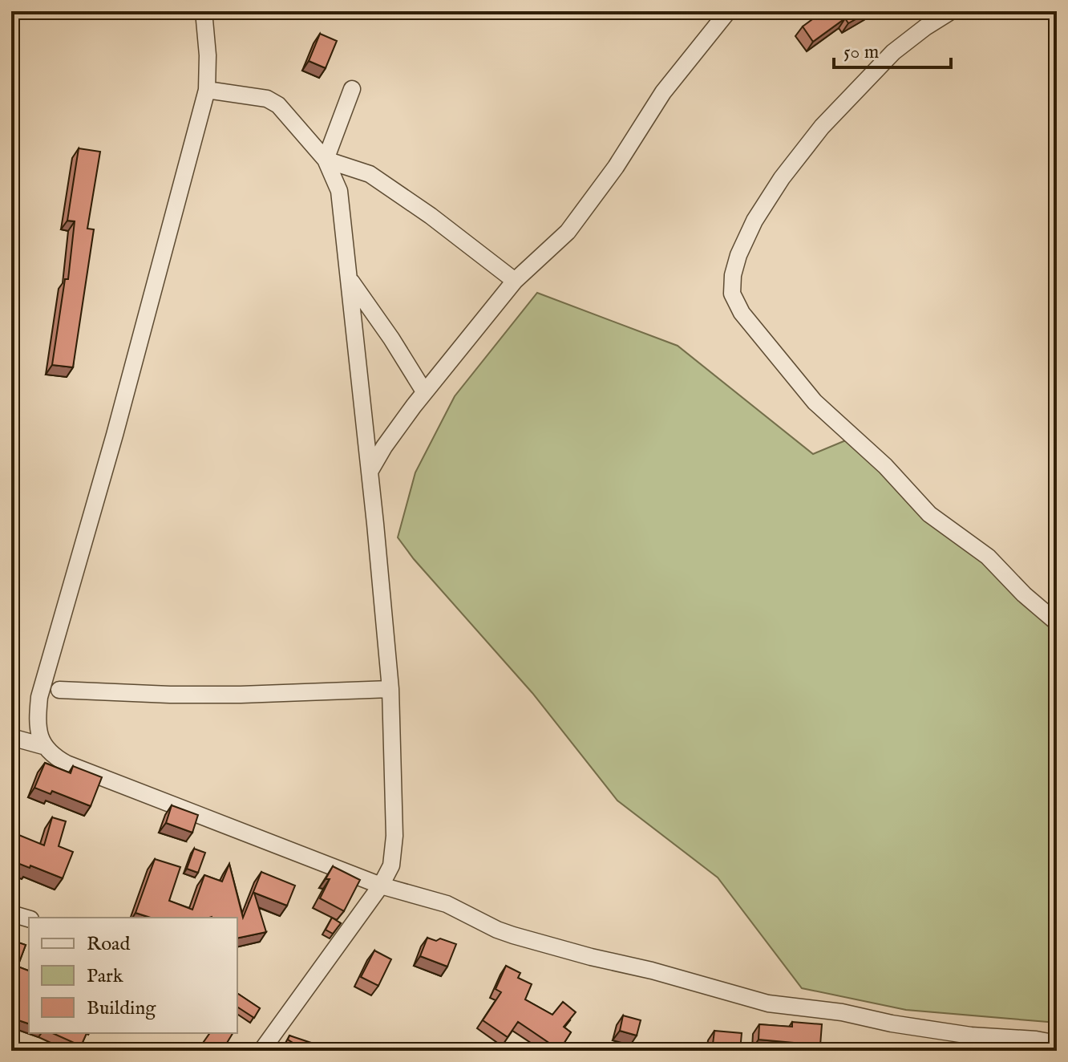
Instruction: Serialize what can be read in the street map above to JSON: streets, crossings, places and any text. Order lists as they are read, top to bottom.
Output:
{
  "legend": ["Road", "Park", "Building"],
  "scale_bar": "50 m"
}
